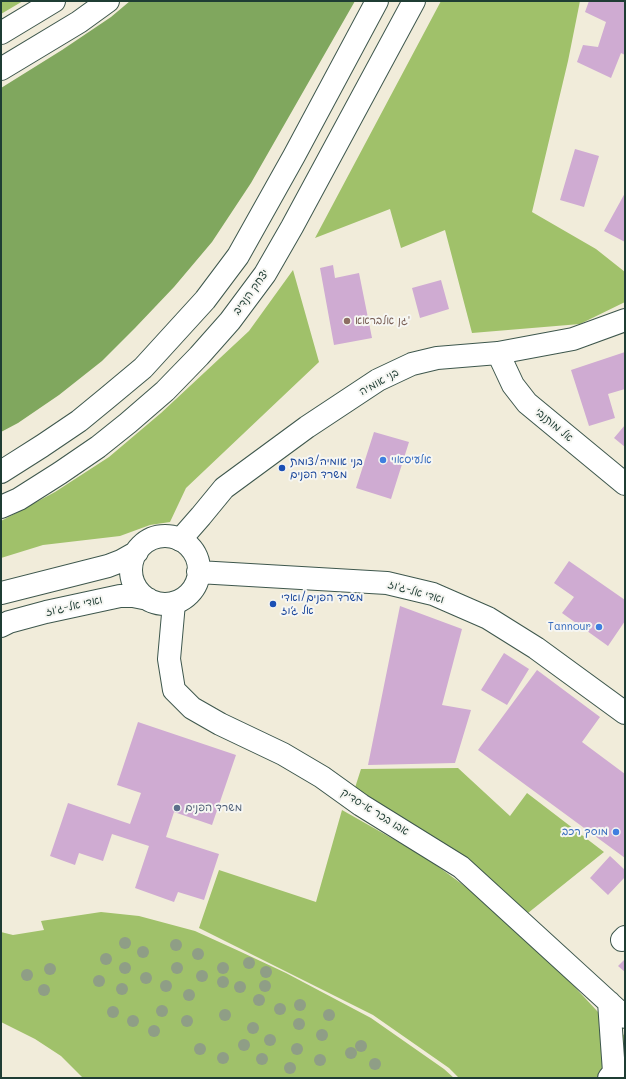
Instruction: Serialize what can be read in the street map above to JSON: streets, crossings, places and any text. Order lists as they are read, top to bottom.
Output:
{
  "streets": {
    "main road": [
      "יצחק הנדיב",
      "בני אומיה",
      "אל מותנבי",
      "ואדי אל-ג'וז",
      "אבו בכר א-סדיק"
    ]
  },
  "crossings": [
    ["בני אומיה", "אל מותנבי"],
    ["בני אומיה", "ואדי אל-ג'וז"],
    ["בני אומיה", "אבו בכר א-סדיק"],
    ["ואדי אל-ג'וז", "אבו בכר א-סדיק"]
  ],
  "places": [
    "גן אלבראא'",
    "אלעיסאוי",
    "בני אומיה/צומת משרד הפנים",
    "משרד הפנים/ואדי אל ג׳וז",
    "Tannour",
    "משרד הפנים",
    "מוסך רכב"
  ]
}
